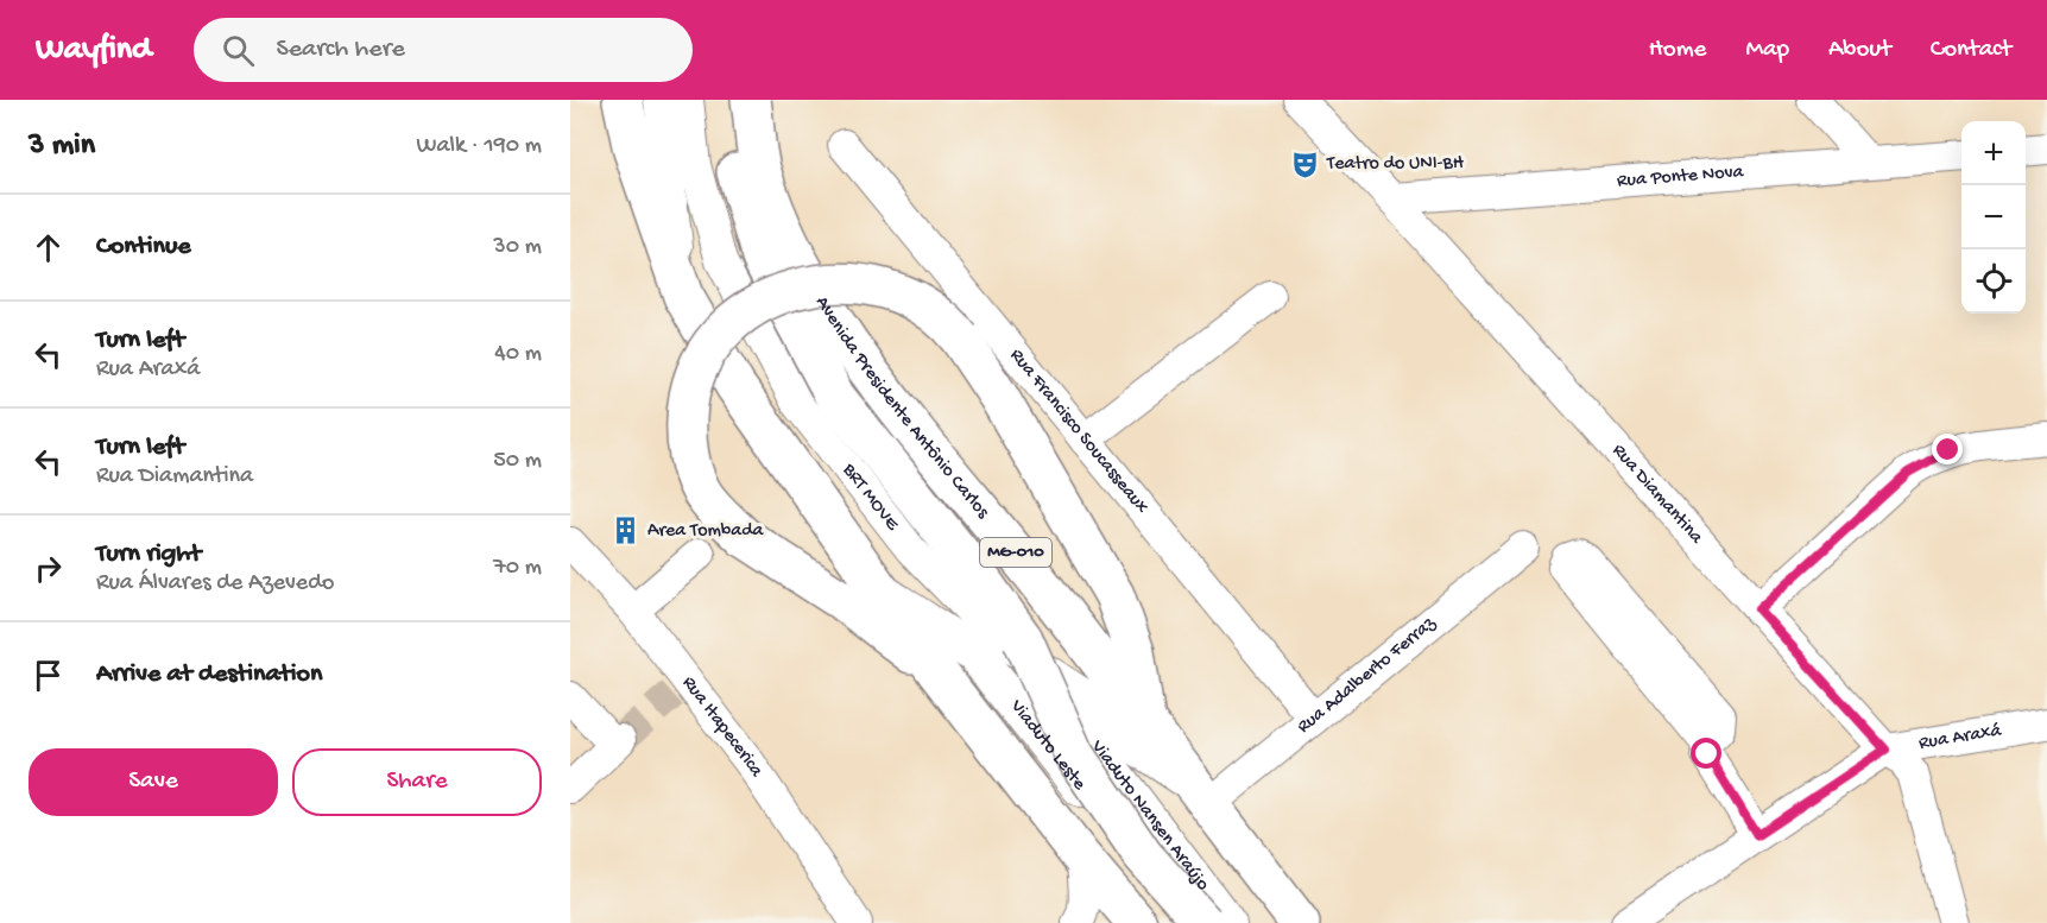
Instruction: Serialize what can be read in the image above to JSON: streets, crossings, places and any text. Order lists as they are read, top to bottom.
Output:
{
  "streets": {
    "highway": ["Avenida Presidente Antônio Carlos", "MG-010"],
    "main road": ["Viaduto Leste"],
    "street": [
      "Rua Ponte Nova",
      "Rua Francisco Soucasseaux",
      "Rua Diamantina",
      "BRT MOVE",
      "Rua Adalberto Ferraz",
      "Rua Itapecerica",
      "Rua Araxá",
      "Viaduto Nansen Araújo"
    ]
  },
  "crossings": [
    ["Rua Ponte Nova", "Rua Diamantina"],
    ["Avenida Presidente Antônio Carlos", "BRT MOVE"],
    ["Avenida Presidente Antônio Carlos", "Rua Adalberto Ferraz"],
    ["Rua Francisco Soucasseaux", "Rua Adalberto Ferraz"],
    ["Rua Diamantina", "Rua Araxá"],
    ["BRT MOVE", "Rua Adalberto Ferraz"],
    ["BRT MOVE", "Viaduto Leste"],
    ["BRT MOVE", "Viaduto Nansen Araújo"],
    ["Viaduto Leste", "Viaduto Nansen Araújo"]
  ],
  "places": {
    "theatre": ["Teatro do UNI-BH"],
    "building": ["Area Tombada"]
  },
  "page": {
    "header": "Wayfind",
    "search": "Search here",
    "nav": [
      "Home",
      "Map",
      "About",
      "Contact"
    ],
    "heading": ["3 min", "Walk · 190 m"],
    "map_buttons": ["+", "−"],
    "list": [
      ["Continue", "30 m"],
      ["Turn left", "Rua Araxá", "40 m"],
      ["Turn left", "Rua Diamantina", "50 m"],
      ["Turn right", "Rua Álvares de Azevedo", "70 m"],
      "Arrive at destination"
    ],
    "buttons": ["Save", "Share"]
  }
}
